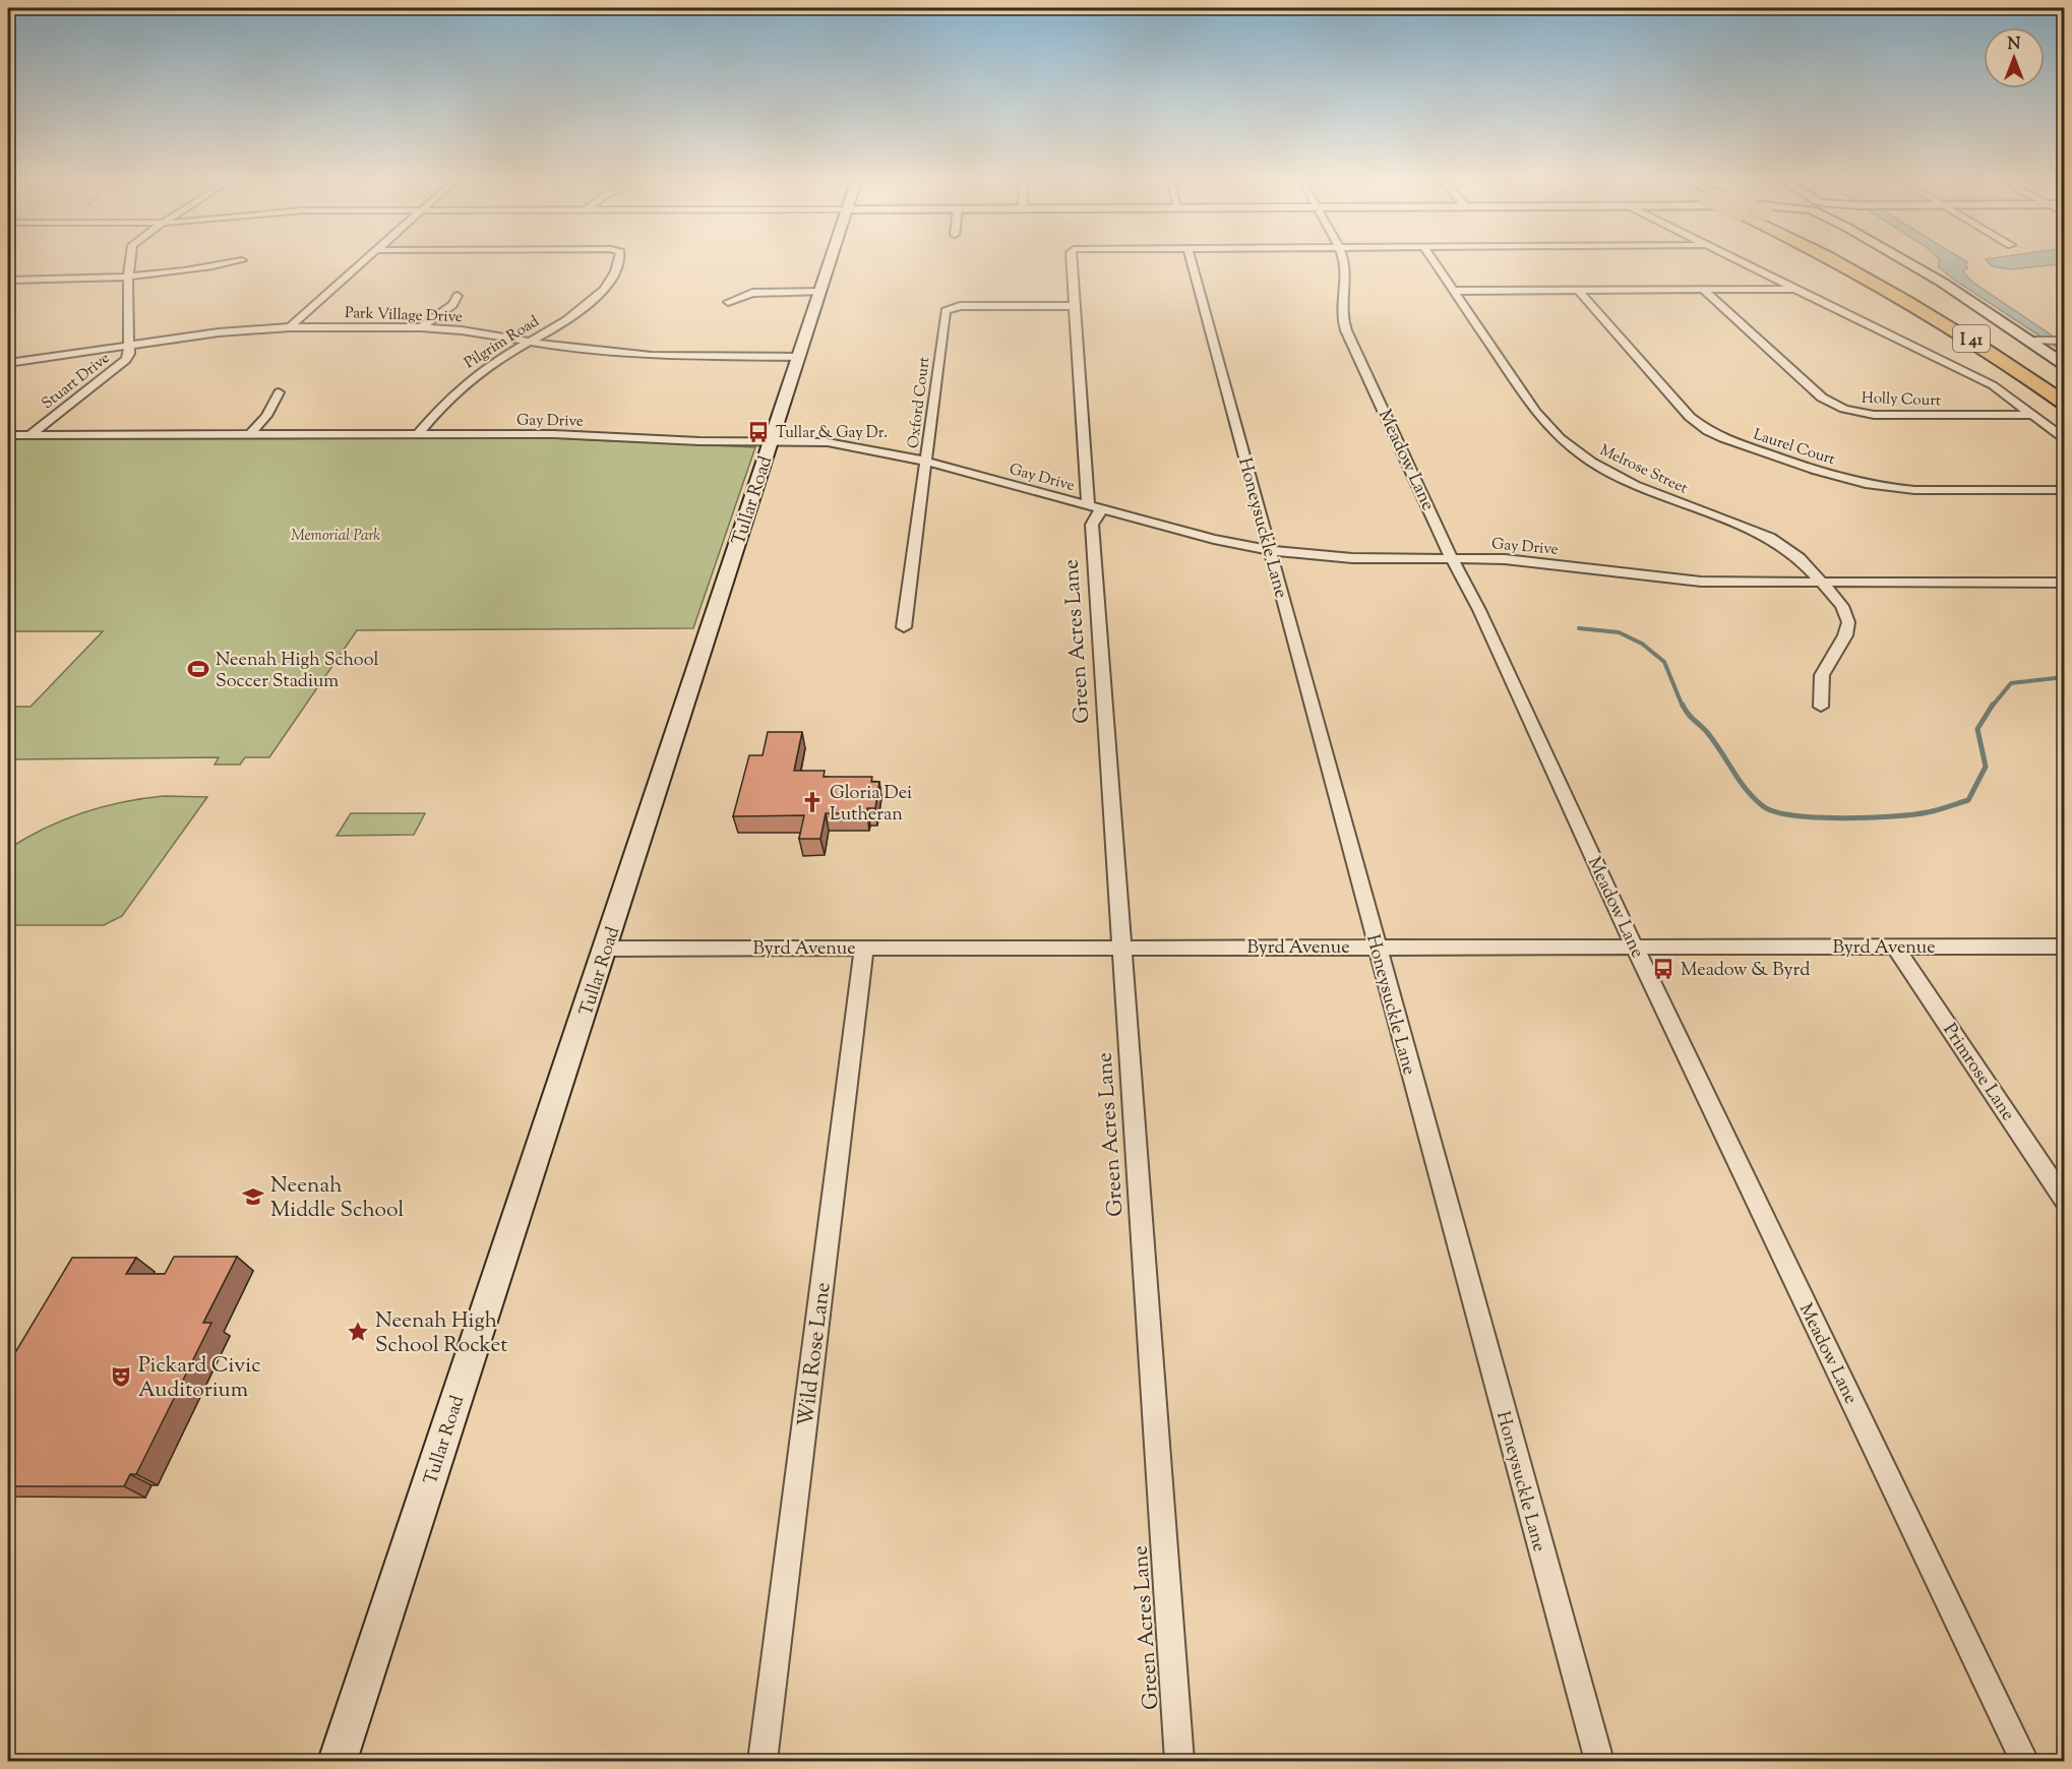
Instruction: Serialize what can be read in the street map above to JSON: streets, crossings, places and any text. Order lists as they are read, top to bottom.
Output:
{
  "streets": {
    "highway": ["I 41"],
    "main road": ["Tullar Road"],
    "street": [
      "Park Village Drive",
      "Pilgrim Road",
      "Stuart Drive",
      "Holly Court",
      "Oxford Court",
      "Gay Drive",
      "Laurel Court",
      "Meadow Lane",
      "Melrose Street",
      "Honeysuckle Lane",
      "Green Acres Lane",
      "Byrd Avenue",
      "Primrose Lane",
      "Wild Rose Lane"
    ]
  },
  "crossings": [
    ["Park Village Drive", "Pilgrim Road"],
    ["Park Village Drive", "Stuart Drive"],
    ["Park Village Drive", "Tullar Road"],
    ["Pilgrim Road", "Gay Drive"],
    ["Stuart Drive", "Gay Drive"],
    ["Oxford Court", "Gay Drive"],
    ["Oxford Court", "Green Acres Lane"],
    ["Gay Drive", "Meadow Lane"],
    ["Gay Drive", "Melrose Street"],
    ["Gay Drive", "Tullar Road"],
    ["Gay Drive", "Honeysuckle Lane"],
    ["Gay Drive", "Green Acres Lane"],
    ["Meadow Lane", "Byrd Avenue"],
    ["Tullar Road", "Byrd Avenue"],
    ["Honeysuckle Lane", "Byrd Avenue"],
    ["Green Acres Lane", "Byrd Avenue"],
    ["Byrd Avenue", "Primrose Lane"],
    ["Byrd Avenue", "Wild Rose Lane"]
  ],
  "parks": ["Memorial Park"],
  "places": {
    "bus stop": ["Tullar & Gay Dr.", "Meadow & Byrd"],
    "sports": ["Neenah High School Soccer Stadium"],
    "church": ["Gloria Dei Lutheran"],
    "school or university": ["Neenah Middle School"],
    "place": ["Neenah High School Rocket"],
    "theatre": ["Pickard Civic Auditorium"]
  },
  "north": "top"
}
